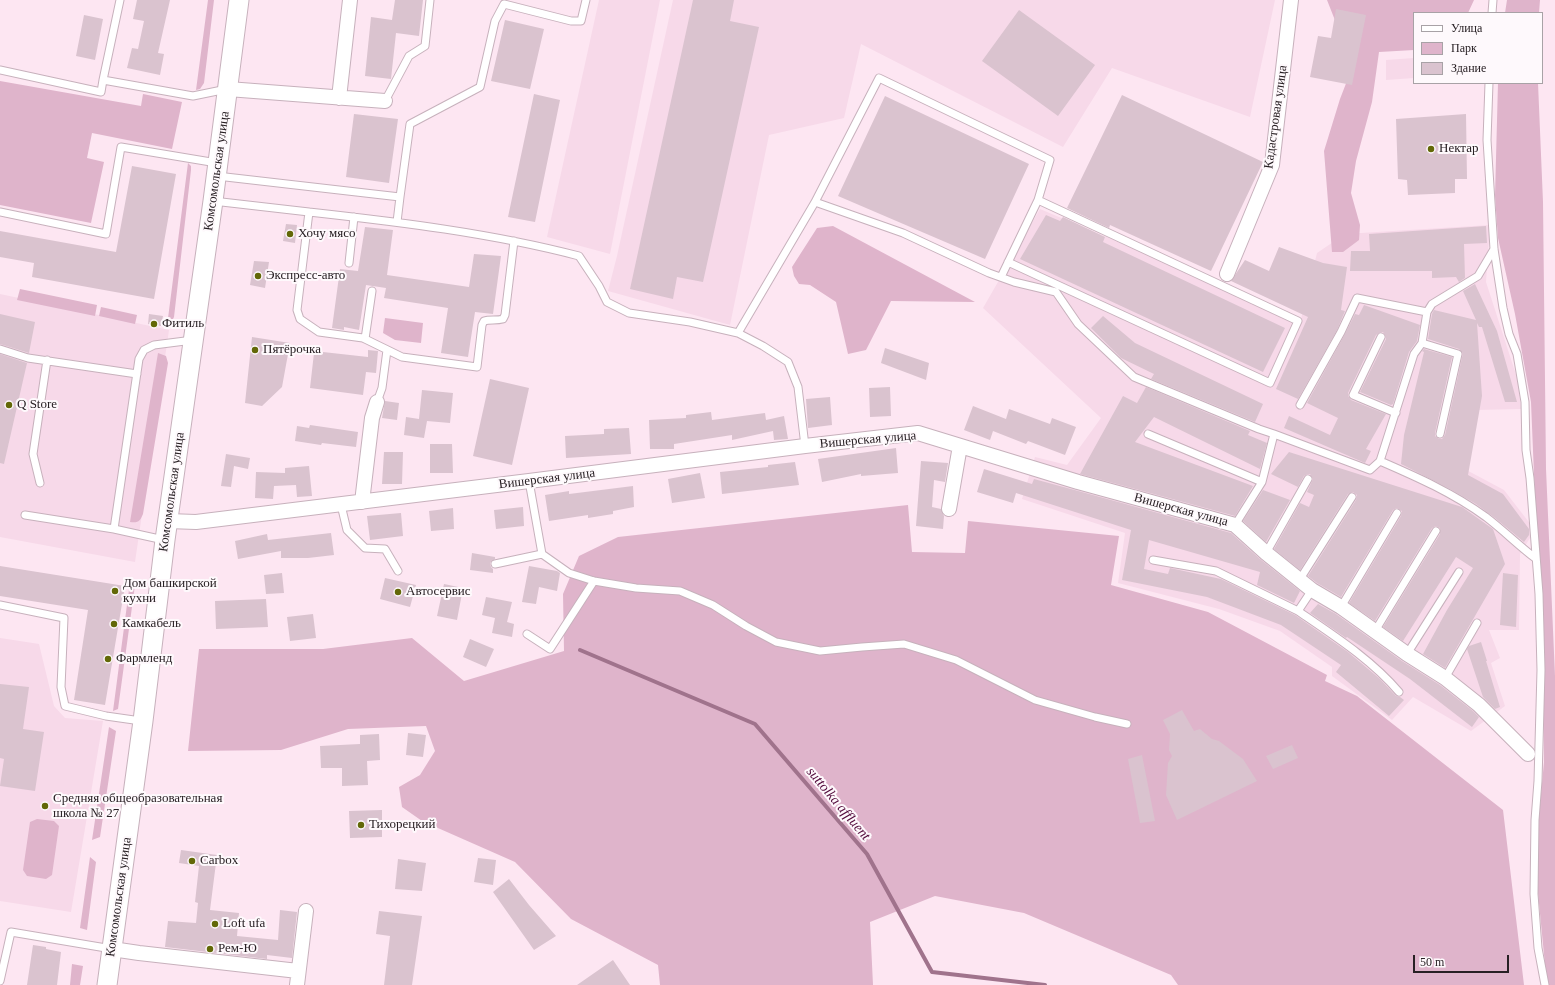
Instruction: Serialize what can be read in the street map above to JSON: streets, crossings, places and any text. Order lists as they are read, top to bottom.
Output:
{
  "streets": {
    "main road": ["Комсомольская улица"],
    "street": ["Кадастровая улица", "Вишерская улица"]
  },
  "crossings": [
    ["Комсомольская улица", "Вишерская улица"]
  ],
  "water": ["suttolka affluent"],
  "places": [
    "Нектар",
    "Хочу мясо",
    "Экспресс-авто",
    "Фитиль",
    "Пятёрочка",
    "Q Store",
    "Дом башкирской кухни",
    "Автосервис",
    "Камкабель",
    "Фармленд",
    "Средняя общеобразовательная школа № 27",
    "Тихорецкий",
    "Carbox",
    "Loft ufa",
    "Рем-Ю"
  ],
  "legend": ["Улица", "Парк", "Здание"],
  "scale_bar": "50 m"
}
